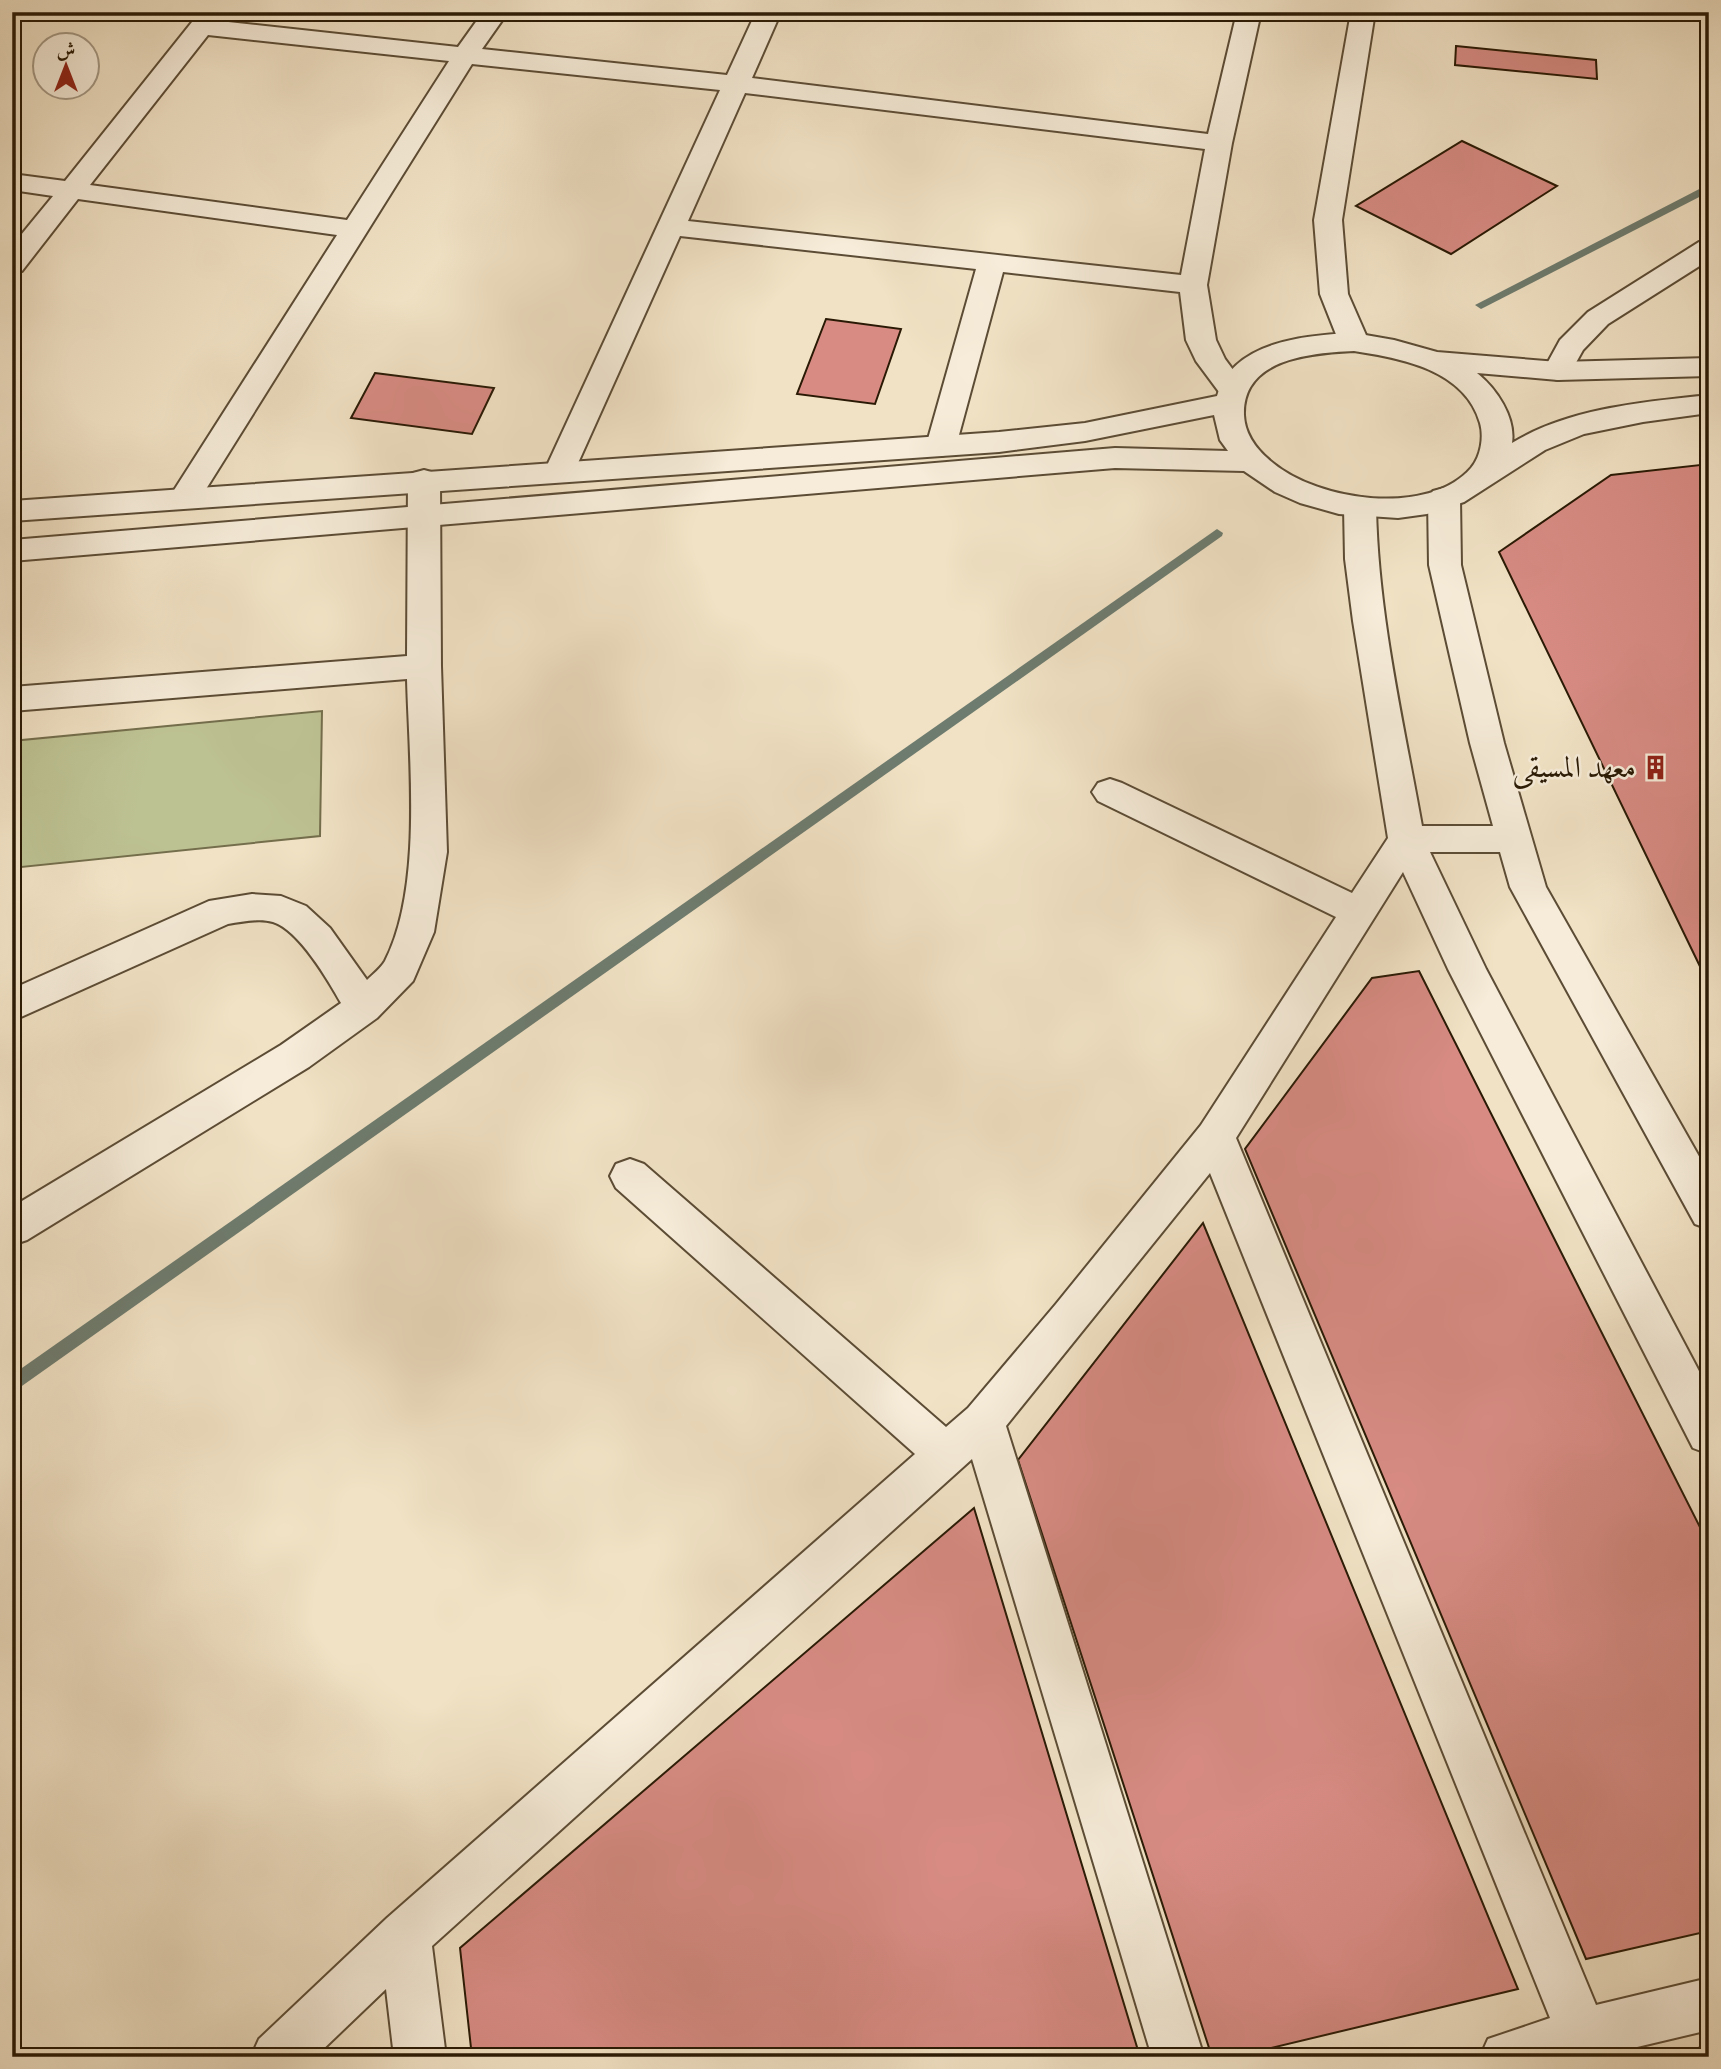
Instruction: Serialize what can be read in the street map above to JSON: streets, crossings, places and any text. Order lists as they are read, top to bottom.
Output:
{
  "places": {
    "building": ["معهد المسيقى"]
  },
  "north": "top"
}
